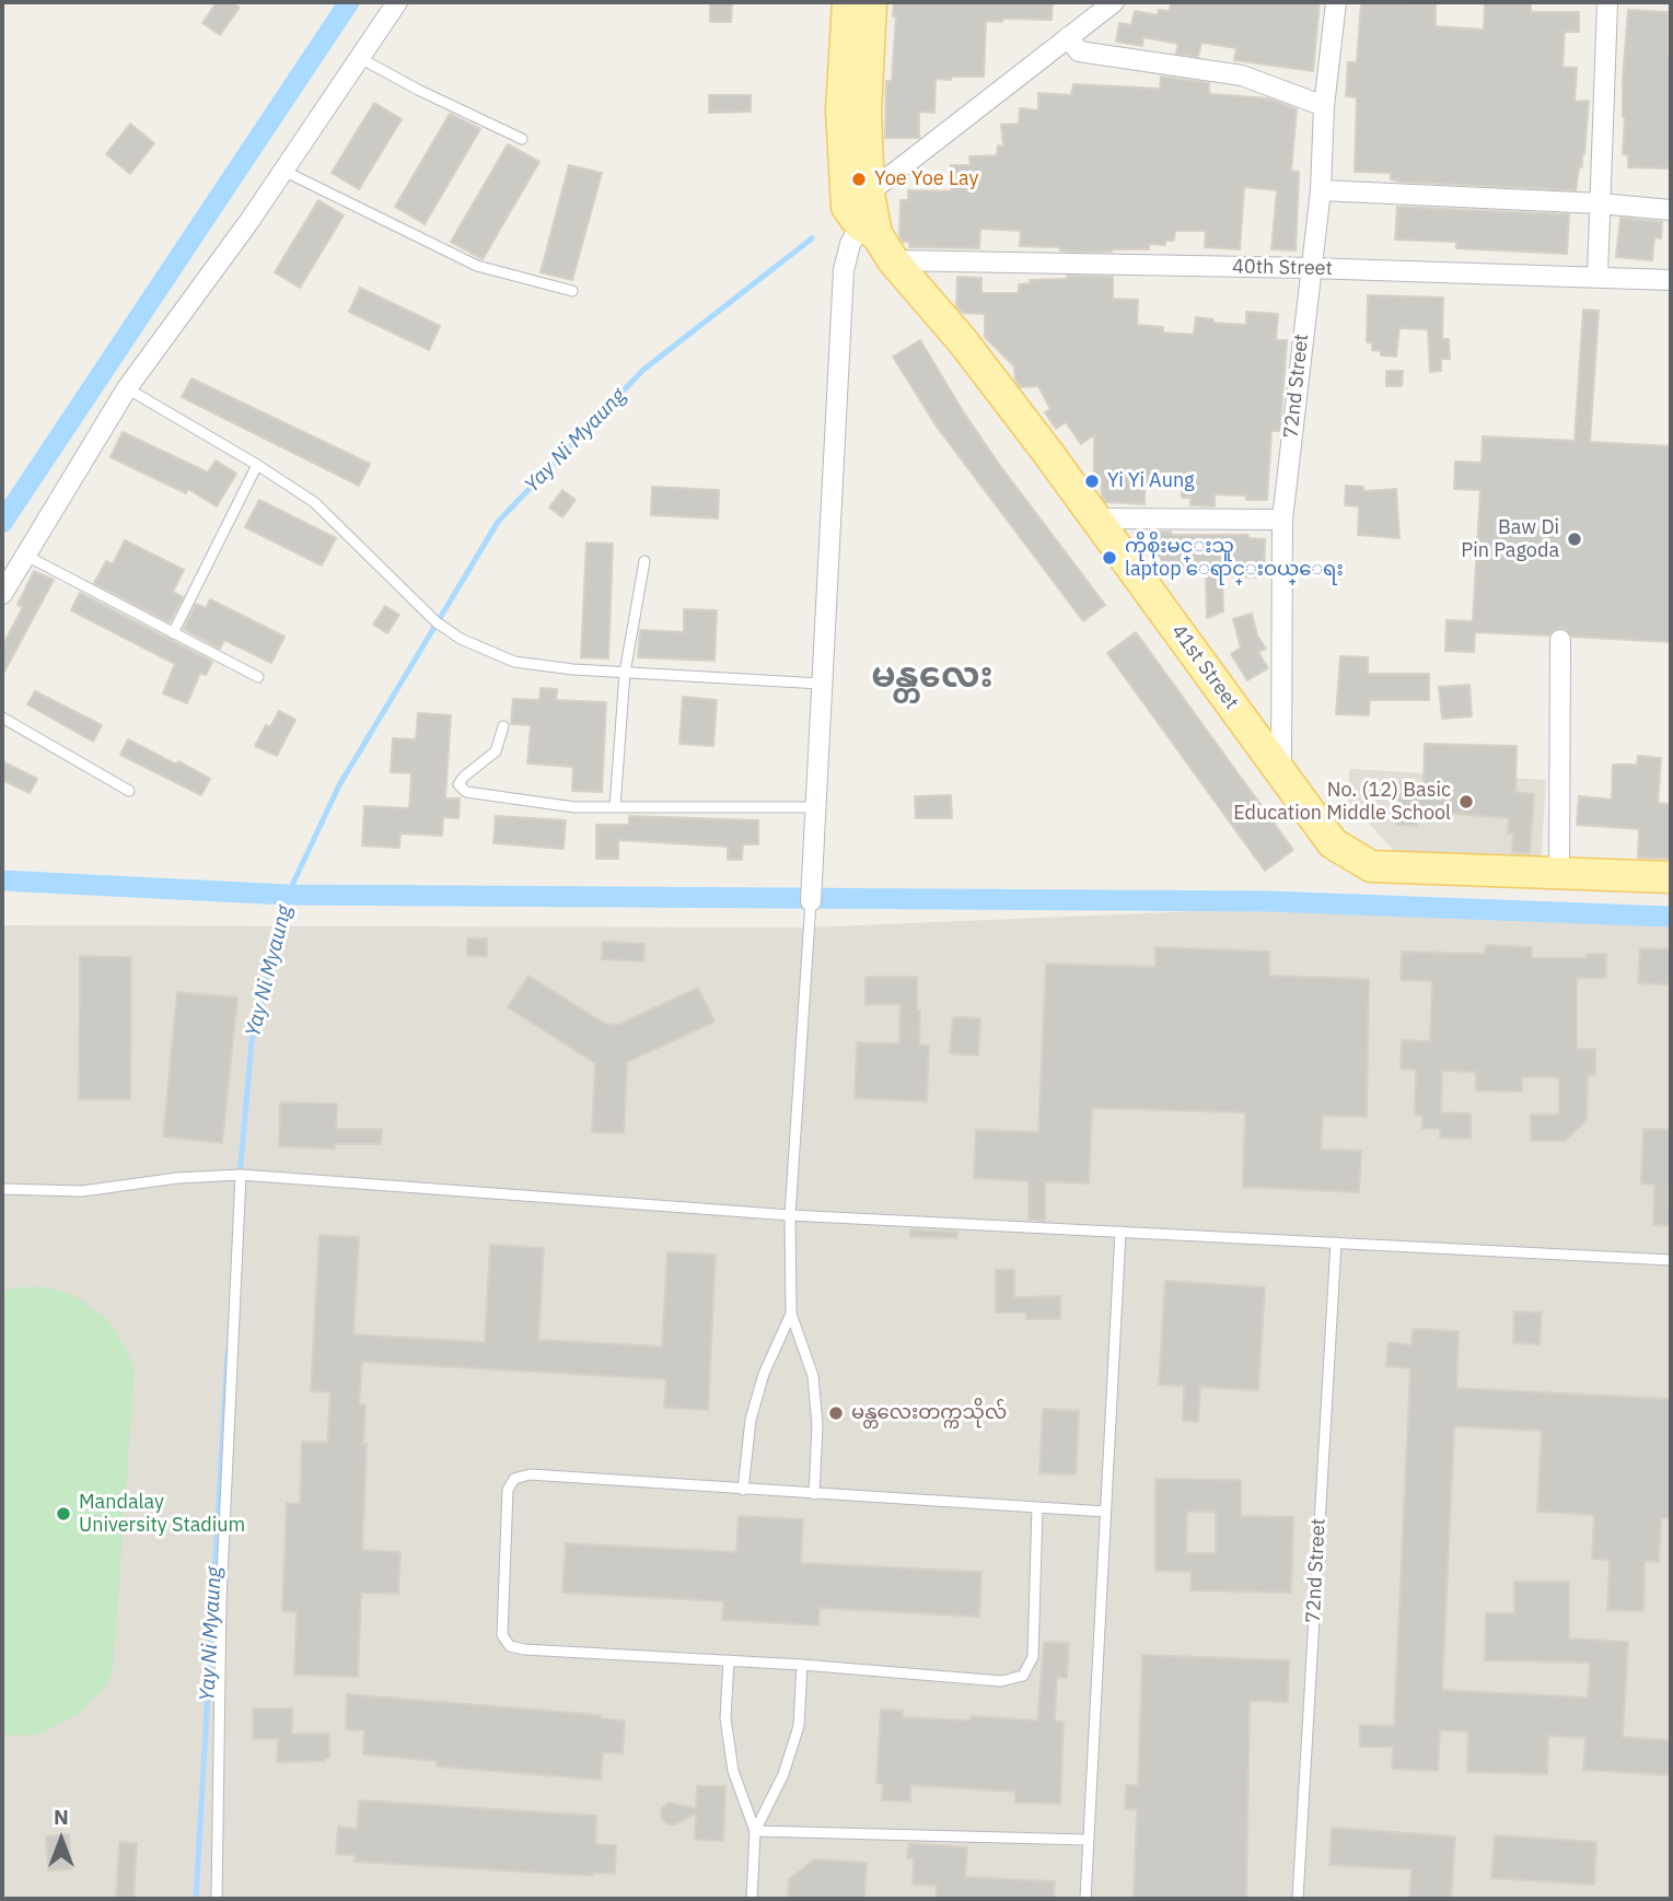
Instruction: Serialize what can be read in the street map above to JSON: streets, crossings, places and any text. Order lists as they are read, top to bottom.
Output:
{
  "streets": {
    "main road": ["41st Street"],
    "street": ["40th Street", "72nd Street"]
  },
  "crossings": [
    ["40th Street", "72nd Street"],
    ["40th Street", "41st Street"],
    ["72nd Street", "41st Street"]
  ],
  "districts": ["မန္တလေး"],
  "water": ["Yay Ni Myaung"],
  "places": [
    "Yoe Yoe Lay",
    "Yi Yi Aung",
    "Baw Di Pin Pagoda",
    "ကိုစိုးမင္းသူ laptop ေရာင္းဝယ္ေရး",
    "No. (12) Basic Education Middle School",
    "မန္တလေးတက္ကသိုလ်",
    "Mandalay University Stadium"
  ],
  "north": "top"
}
